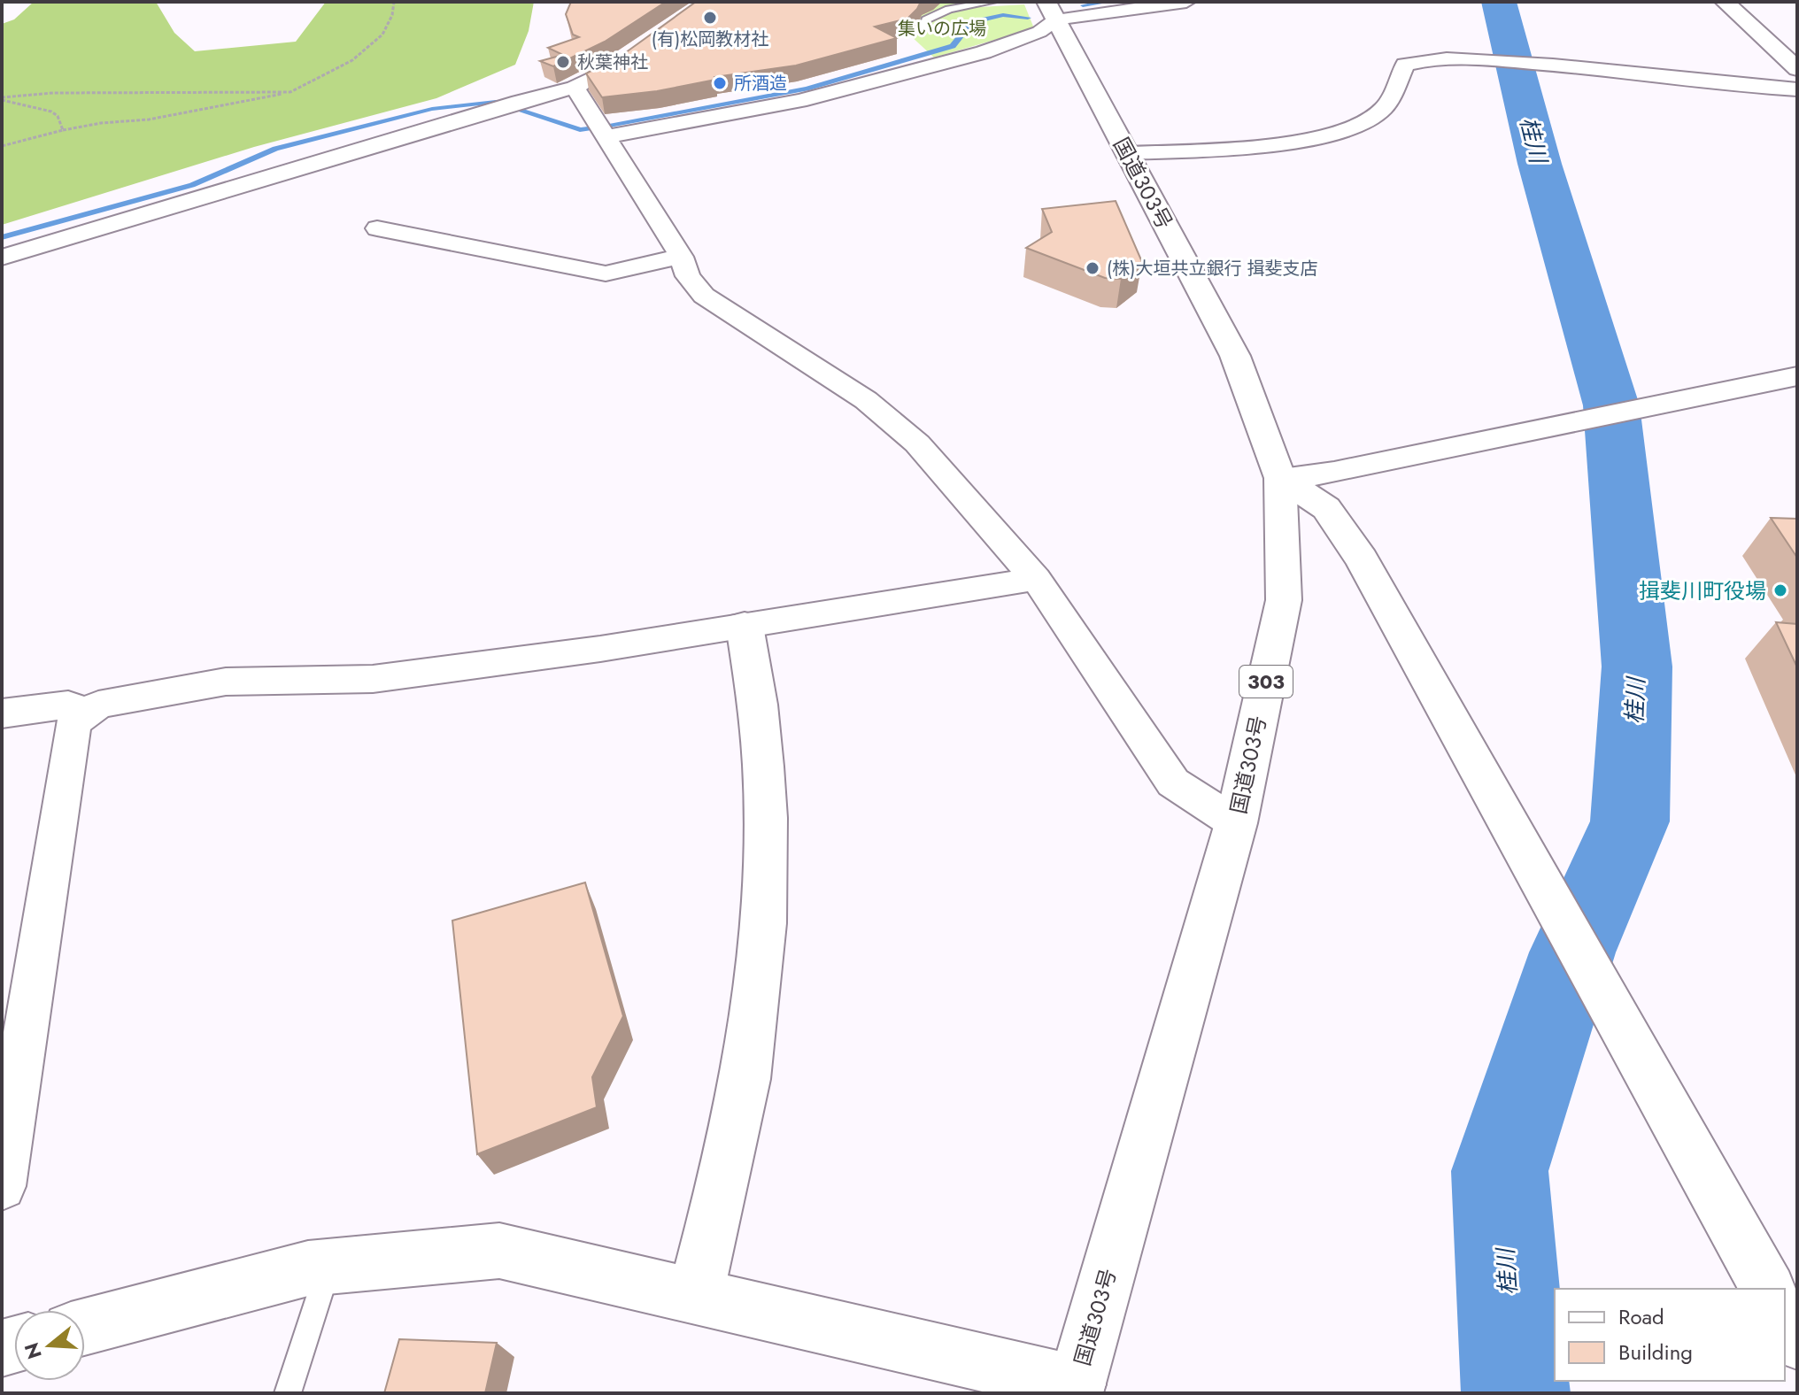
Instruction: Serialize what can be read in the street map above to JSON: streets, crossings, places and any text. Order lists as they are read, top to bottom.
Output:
{
  "streets": {
    "main road": ["国道303号", "303"]
  },
  "water": ["桂川"],
  "parks": ["集いの広場"],
  "places": [
    "(有)松岡教材社",
    "秋葉神社",
    "所酒造",
    "(株)大垣共立銀行 揖斐支店",
    "揖斐川町役場"
  ],
  "legend": ["Road", "Building"],
  "north": "left"
}
